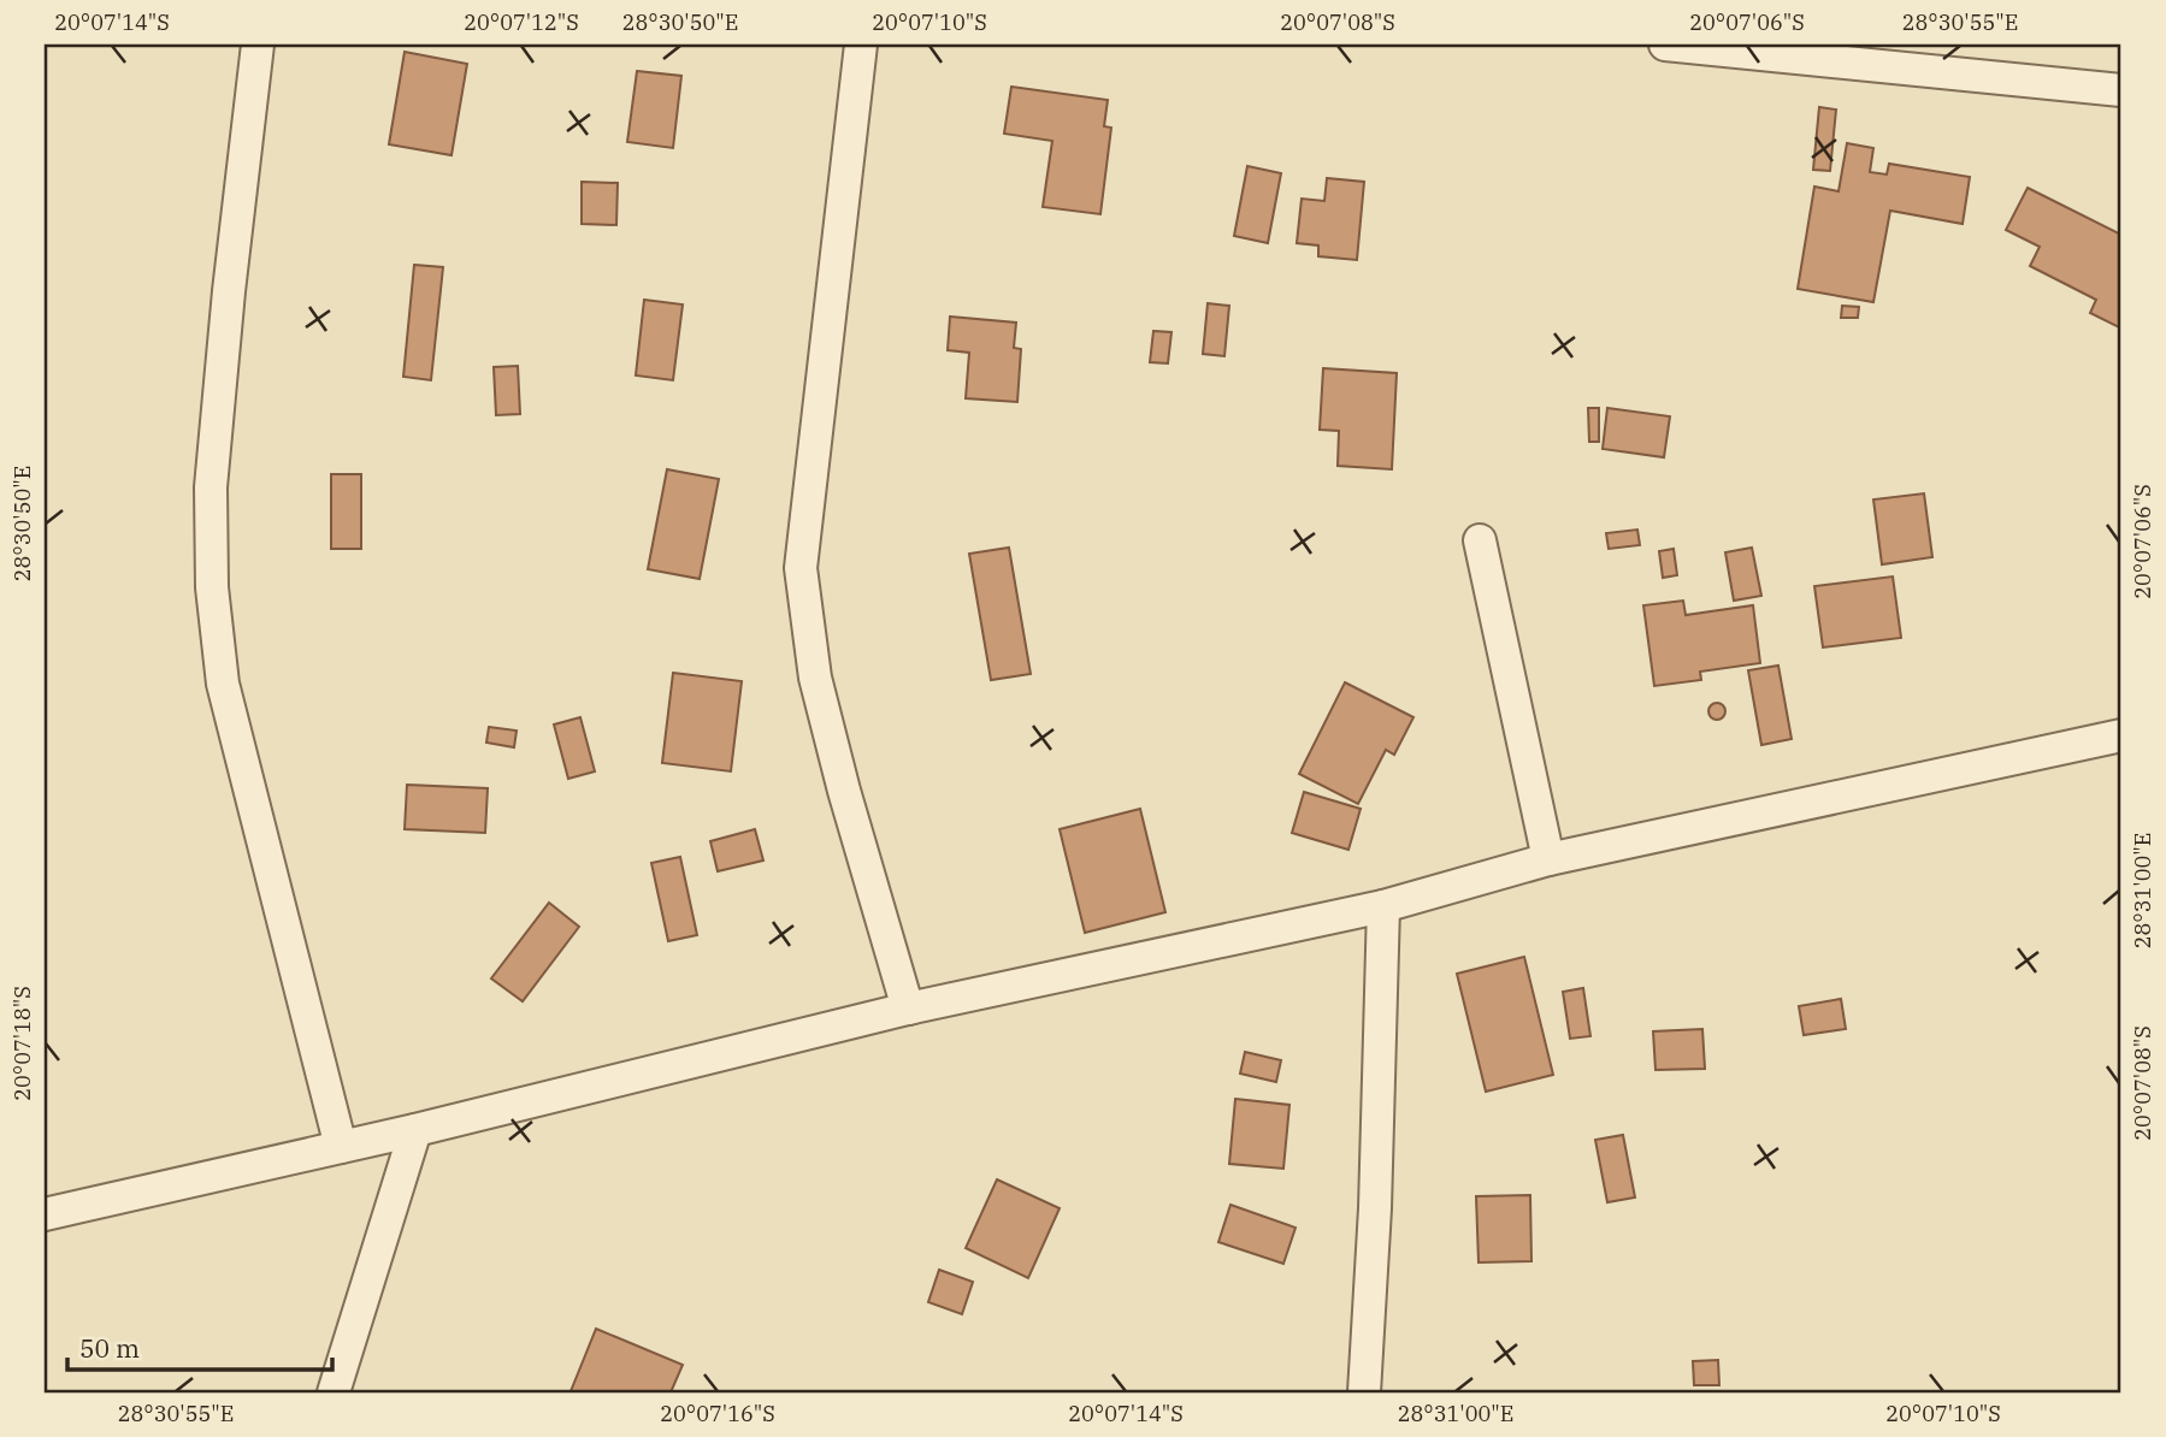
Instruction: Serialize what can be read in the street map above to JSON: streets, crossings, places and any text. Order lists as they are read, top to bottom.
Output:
{
  "scale_bar": "50 m",
  "coordinates": [
    "20°07'14\"S",
    "20°07'12\"S",
    "28°30'50\"E",
    "20°07'10\"S",
    "20°07'08\"S",
    "20°07'06\"S",
    "28°30'55\"E",
    "28°31'00\"E",
    "20°07'18\"S",
    "20°07'16\"S"
  ]
}
